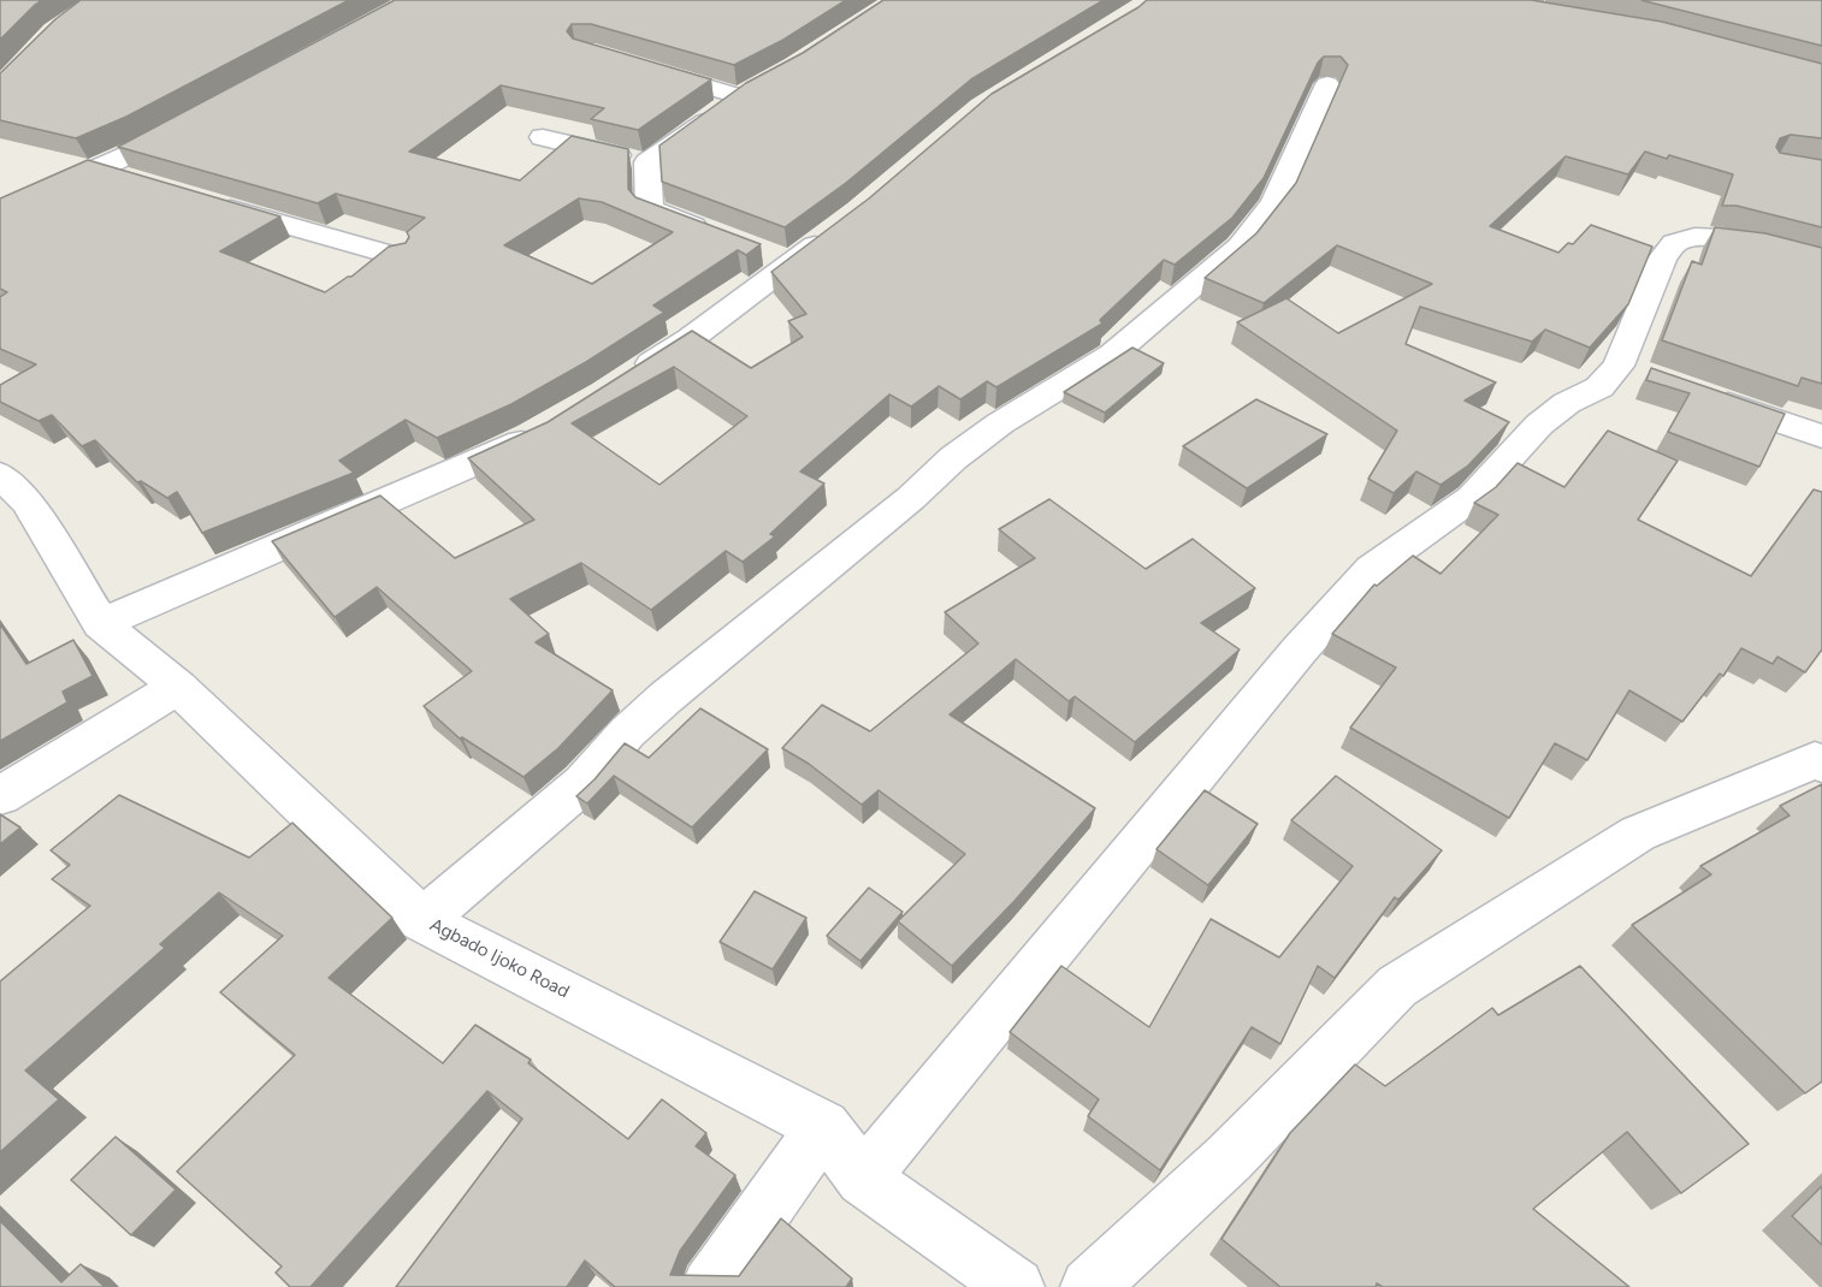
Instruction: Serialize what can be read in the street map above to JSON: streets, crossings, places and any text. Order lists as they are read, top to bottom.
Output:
{
  "streets": {
    "street": ["Agbado Ijoko Road"]
  }
}
